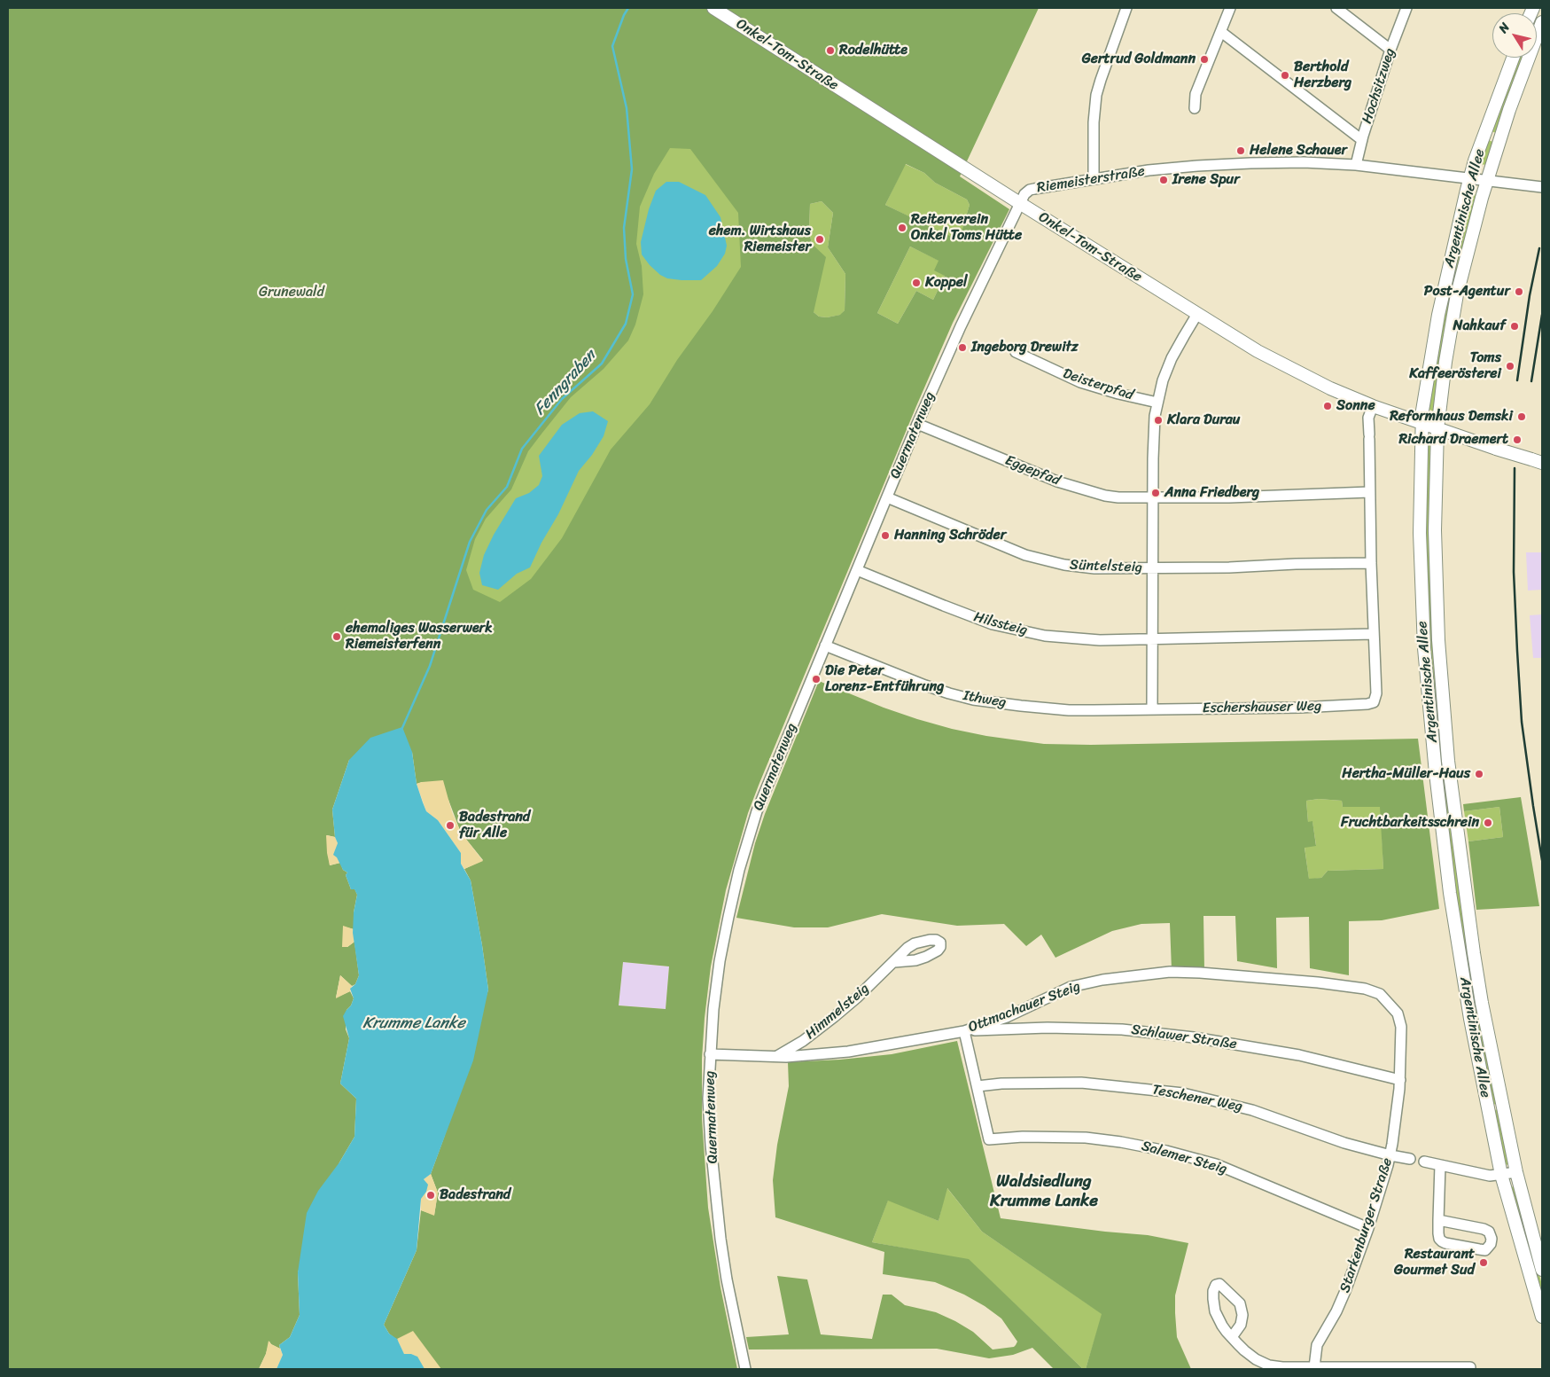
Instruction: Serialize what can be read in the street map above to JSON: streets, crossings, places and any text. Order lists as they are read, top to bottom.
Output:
{
  "streets": {
    "main road": ["Onkel-Tom-Straße", "Argentinische Allee"],
    "street": [
      "Hochsitzweg",
      "Riemeisterstraße",
      "Deisterpfad",
      "Quermatenweg",
      "Eggepfad",
      "Süntelsteig",
      "Hilssteig",
      "Ithweg",
      "Eschershauser Weg",
      "Ottmachauer Steig",
      "Himmelsteig",
      "Schlawer Straße",
      "Teschener Weg",
      "Salemer Steig",
      "Starkenburger Straße"
    ]
  },
  "crossings": [
    ["Onkel-Tom-Straße", "Riemeisterstraße"],
    ["Onkel-Tom-Straße", "Argentinische Allee"],
    ["Onkel-Tom-Straße", "Quermatenweg"],
    ["Onkel-Tom-Straße", "Eschershauser Weg"],
    ["Hochsitzweg", "Riemeisterstraße"],
    ["Riemeisterstraße", "Argentinische Allee"],
    ["Riemeisterstraße", "Quermatenweg"],
    ["Quermatenweg", "Eggepfad"],
    ["Quermatenweg", "Süntelsteig"],
    ["Quermatenweg", "Hilssteig"],
    ["Quermatenweg", "Ithweg"],
    ["Quermatenweg", "Ottmachauer Steig"],
    ["Ithweg", "Eschershauser Weg"],
    ["Ottmachauer Steig", "Himmelsteig"],
    ["Ottmachauer Steig", "Schlawer Straße"],
    ["Ottmachauer Steig", "Starkenburger Straße"],
    ["Schlawer Straße", "Starkenburger Straße"],
    ["Teschener Weg", "Salemer Steig"],
    ["Teschener Weg", "Starkenburger Straße"],
    ["Salemer Steig", "Starkenburger Straße"]
  ],
  "districts": ["Waldsiedlung Krumme Lanke"],
  "water": ["Fenngraben", "Krumme Lanke"],
  "parks": ["Grunewald"],
  "places": [
    "Rodelhütte",
    "Gertrud Goldmann",
    "Berthold Herzberg",
    "Helene Schauer",
    "Irene Spur",
    "Reiterverein Onkel Toms Hütte",
    "ehem. Wirtshaus Riemeister",
    "Koppel",
    "Post-Agentur",
    "Nahkauf",
    "Ingeborg Drewitz",
    "Toms Kaffeerösterei",
    "Sonne",
    "Reformhaus Demski",
    "Klara Durau",
    "Richard Draemert",
    "Anna Friedberg",
    "Hanning Schröder",
    "ehemaliges Wasserwerk Riemeisterfenn",
    "Die Peter Lorenz-Entführung",
    "Hertha-Müller-Haus",
    "Fruchtbarkeitsschrein",
    "Badestrand für Alle",
    "Badestrand",
    "Restaurant Gourmet Sud"
  ],
  "north": "top left"
}
